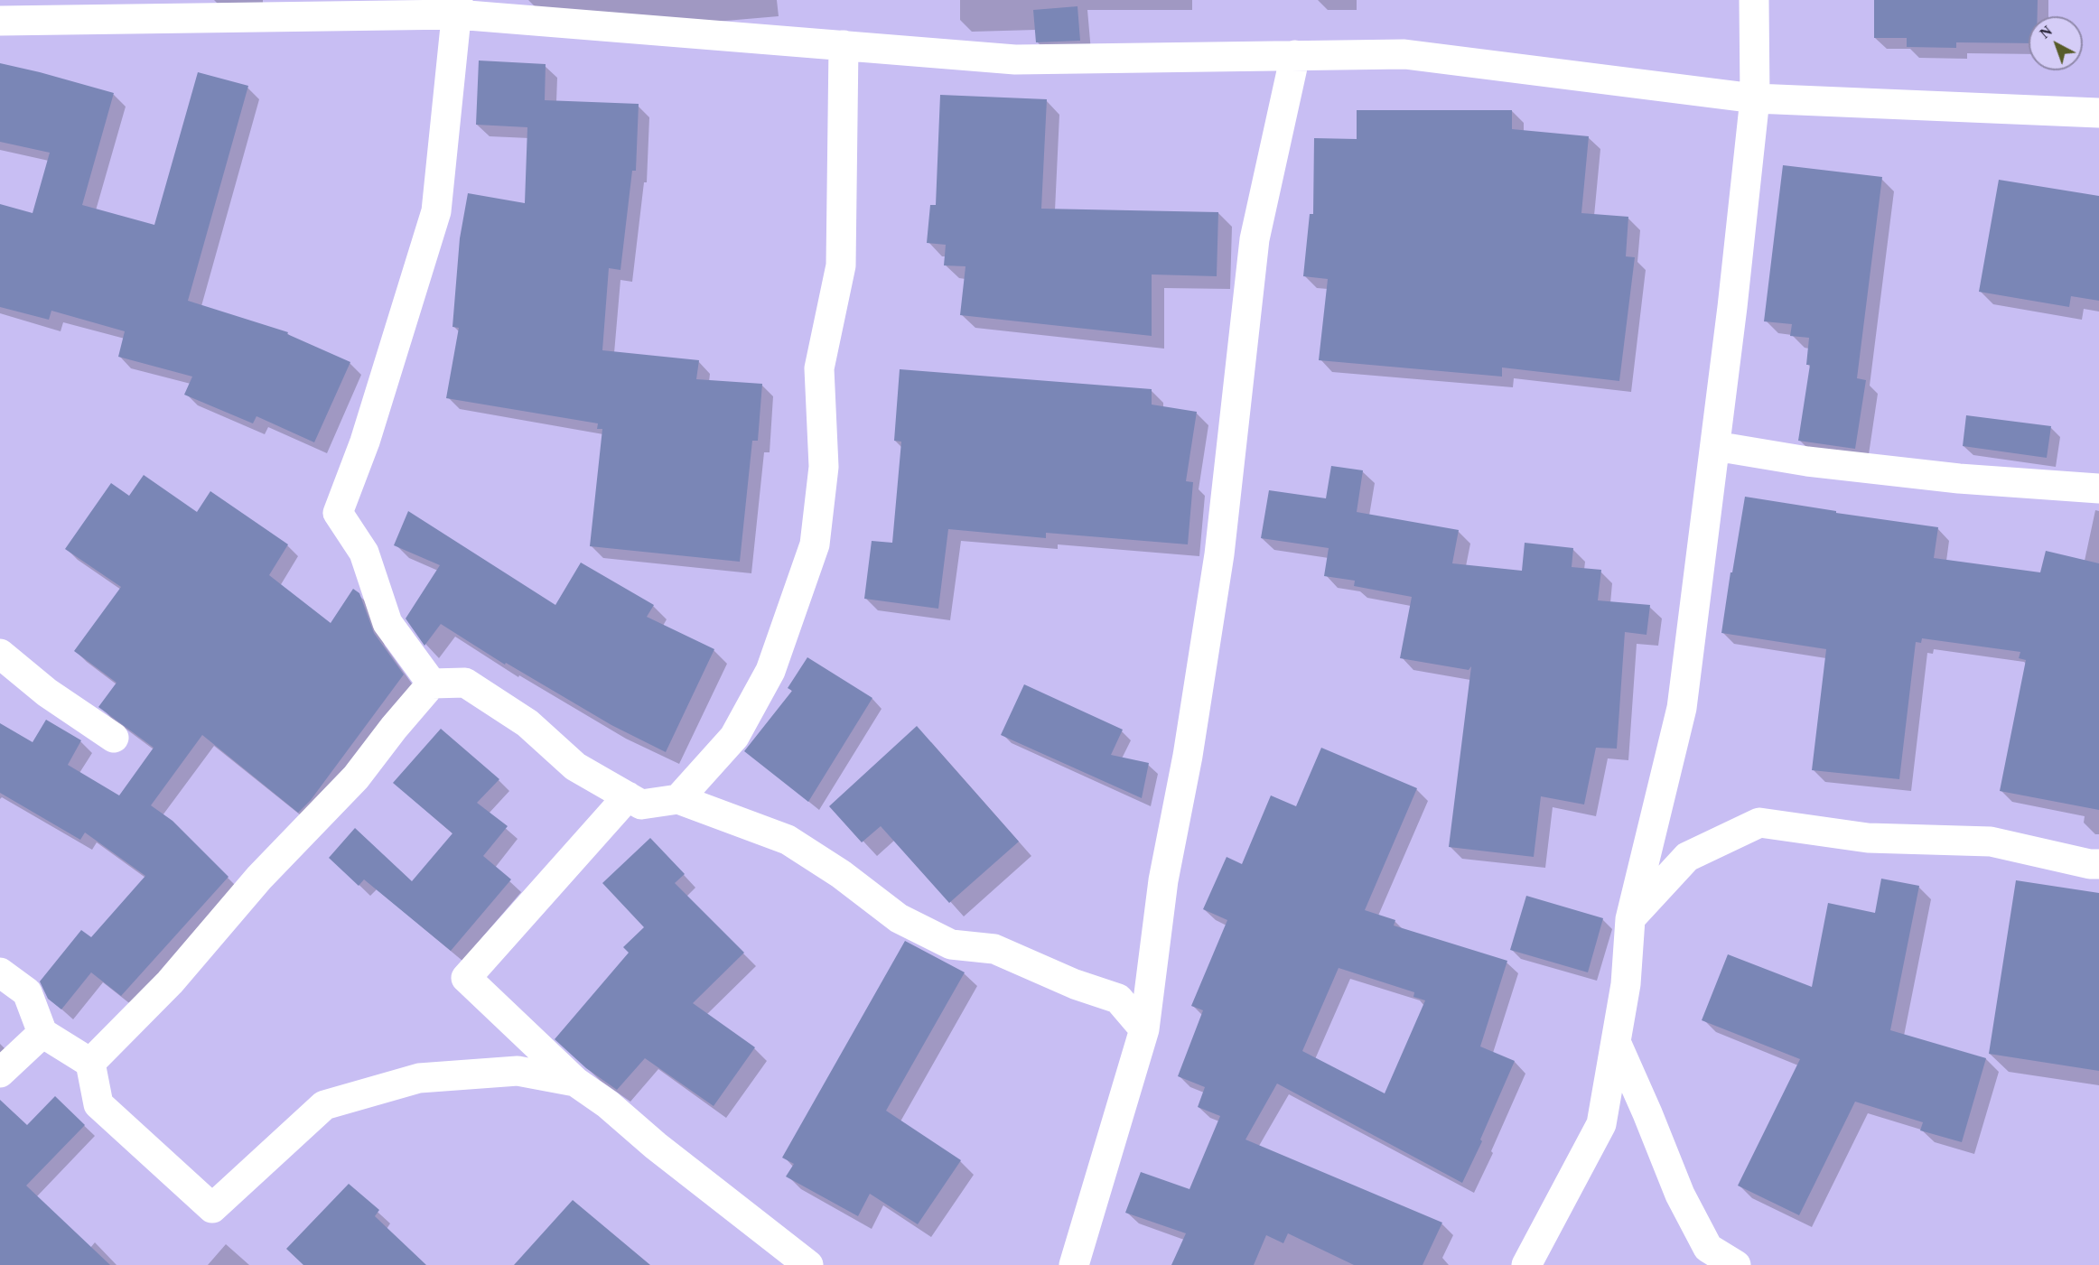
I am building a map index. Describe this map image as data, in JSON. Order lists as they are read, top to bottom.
{
  "north": "top left"
}
